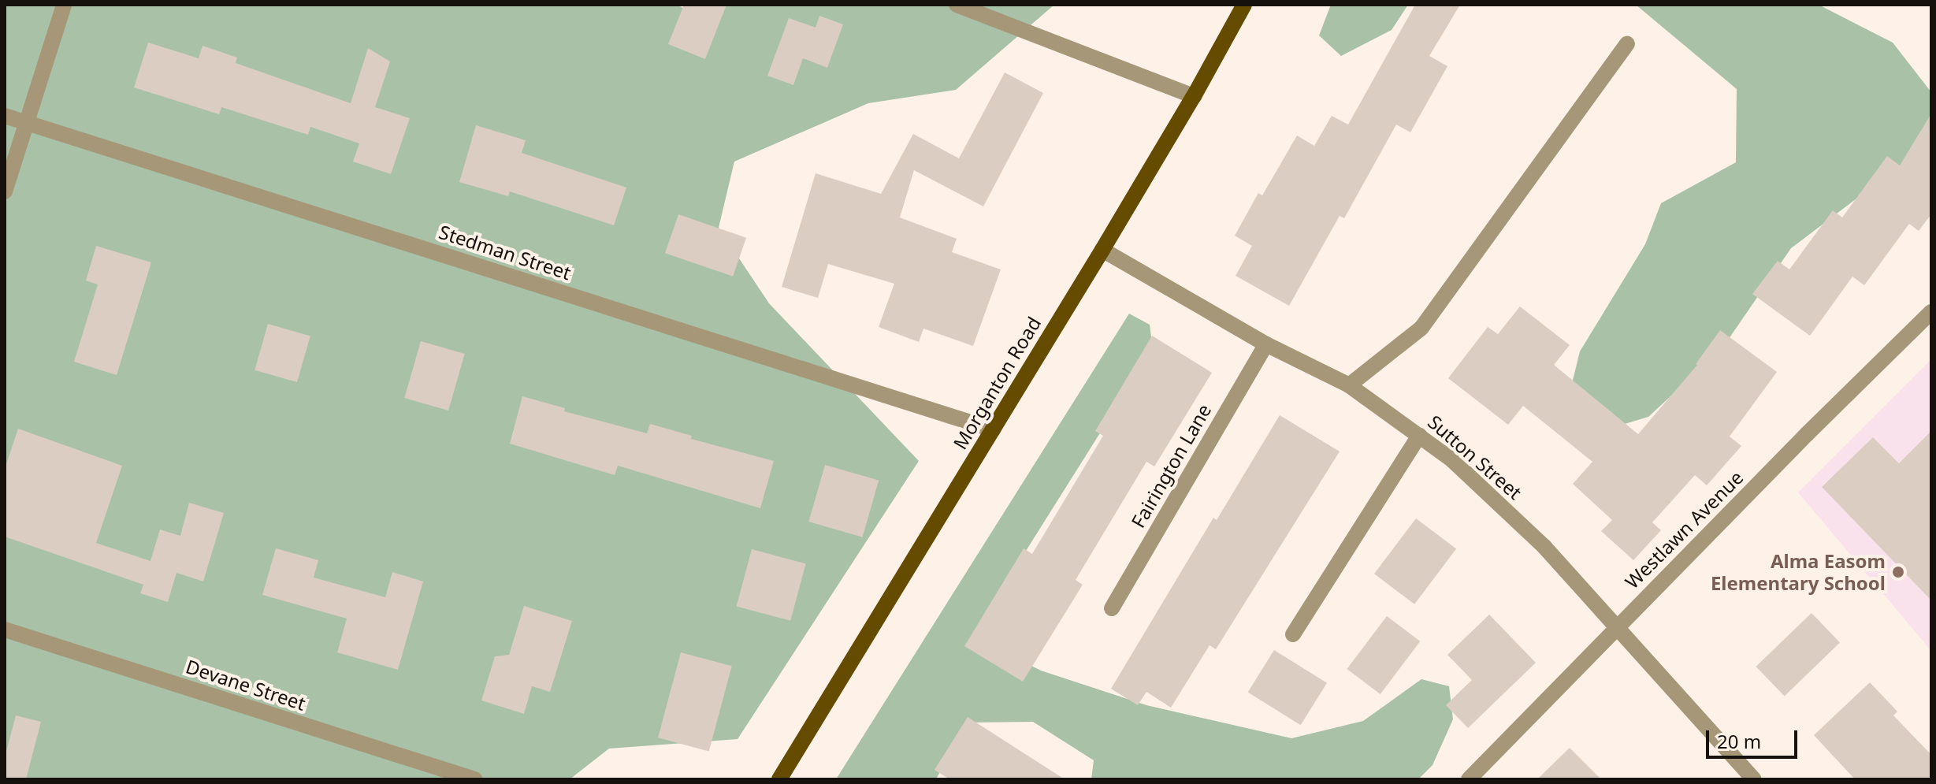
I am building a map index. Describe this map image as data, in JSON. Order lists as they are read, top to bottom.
{
  "streets": {
    "main road": ["Morganton Road"],
    "street": [
      "Stedman Street",
      "Sutton Street",
      "Fairington Lane",
      "Westlawn Avenue",
      "Devane Street"
    ]
  },
  "crossings": [
    ["Stedman Street", "Morganton Road"],
    ["Morganton Road", "Sutton Street"],
    ["Sutton Street", "Fairington Lane"],
    ["Sutton Street", "Westlawn Avenue"]
  ],
  "places": ["Alma Easom Elementary School"],
  "scale_bar": "20 m"
}
